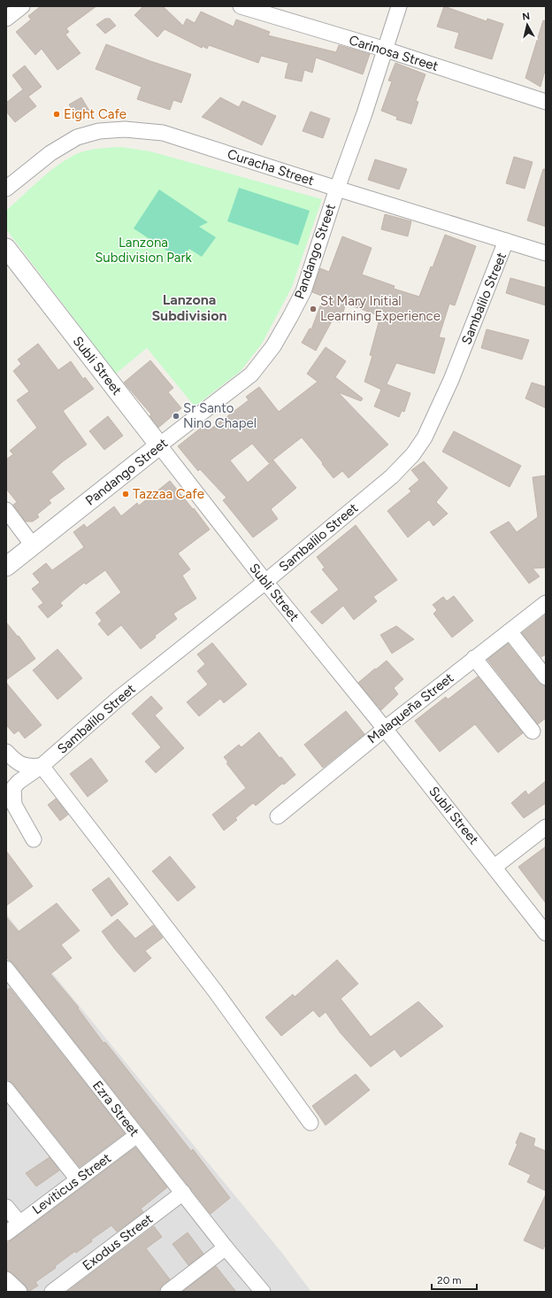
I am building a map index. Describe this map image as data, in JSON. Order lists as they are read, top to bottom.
{
  "streets": {
    "street": [
      "Carinosa Street",
      "Curacha Street",
      "Pandango Street",
      "Sambalilo Street",
      "Subli Street",
      "Malaqueña Street",
      "Ezra Street",
      "Leviticus Street",
      "Exodus Street"
    ]
  },
  "crossings": [
    ["Carinosa Street", "Pandango Street"],
    ["Curacha Street", "Pandango Street"],
    ["Curacha Street", "Sambalilo Street"],
    ["Pandango Street", "Subli Street"],
    ["Sambalilo Street", "Subli Street"],
    ["Subli Street", "Malaqueña Street"],
    ["Ezra Street", "Leviticus Street"],
    ["Ezra Street", "Exodus Street"]
  ],
  "districts": ["Lanzona Subdivision"],
  "parks": ["Lanzona Subdivision Park"],
  "places": [
    "Eight Cafe",
    "St Mary Initial Learning Experience",
    "Sr Santo Nino Chapel",
    "Tazzaa Cafe"
  ],
  "scale_bar": "20 m",
  "north": "top"
}
